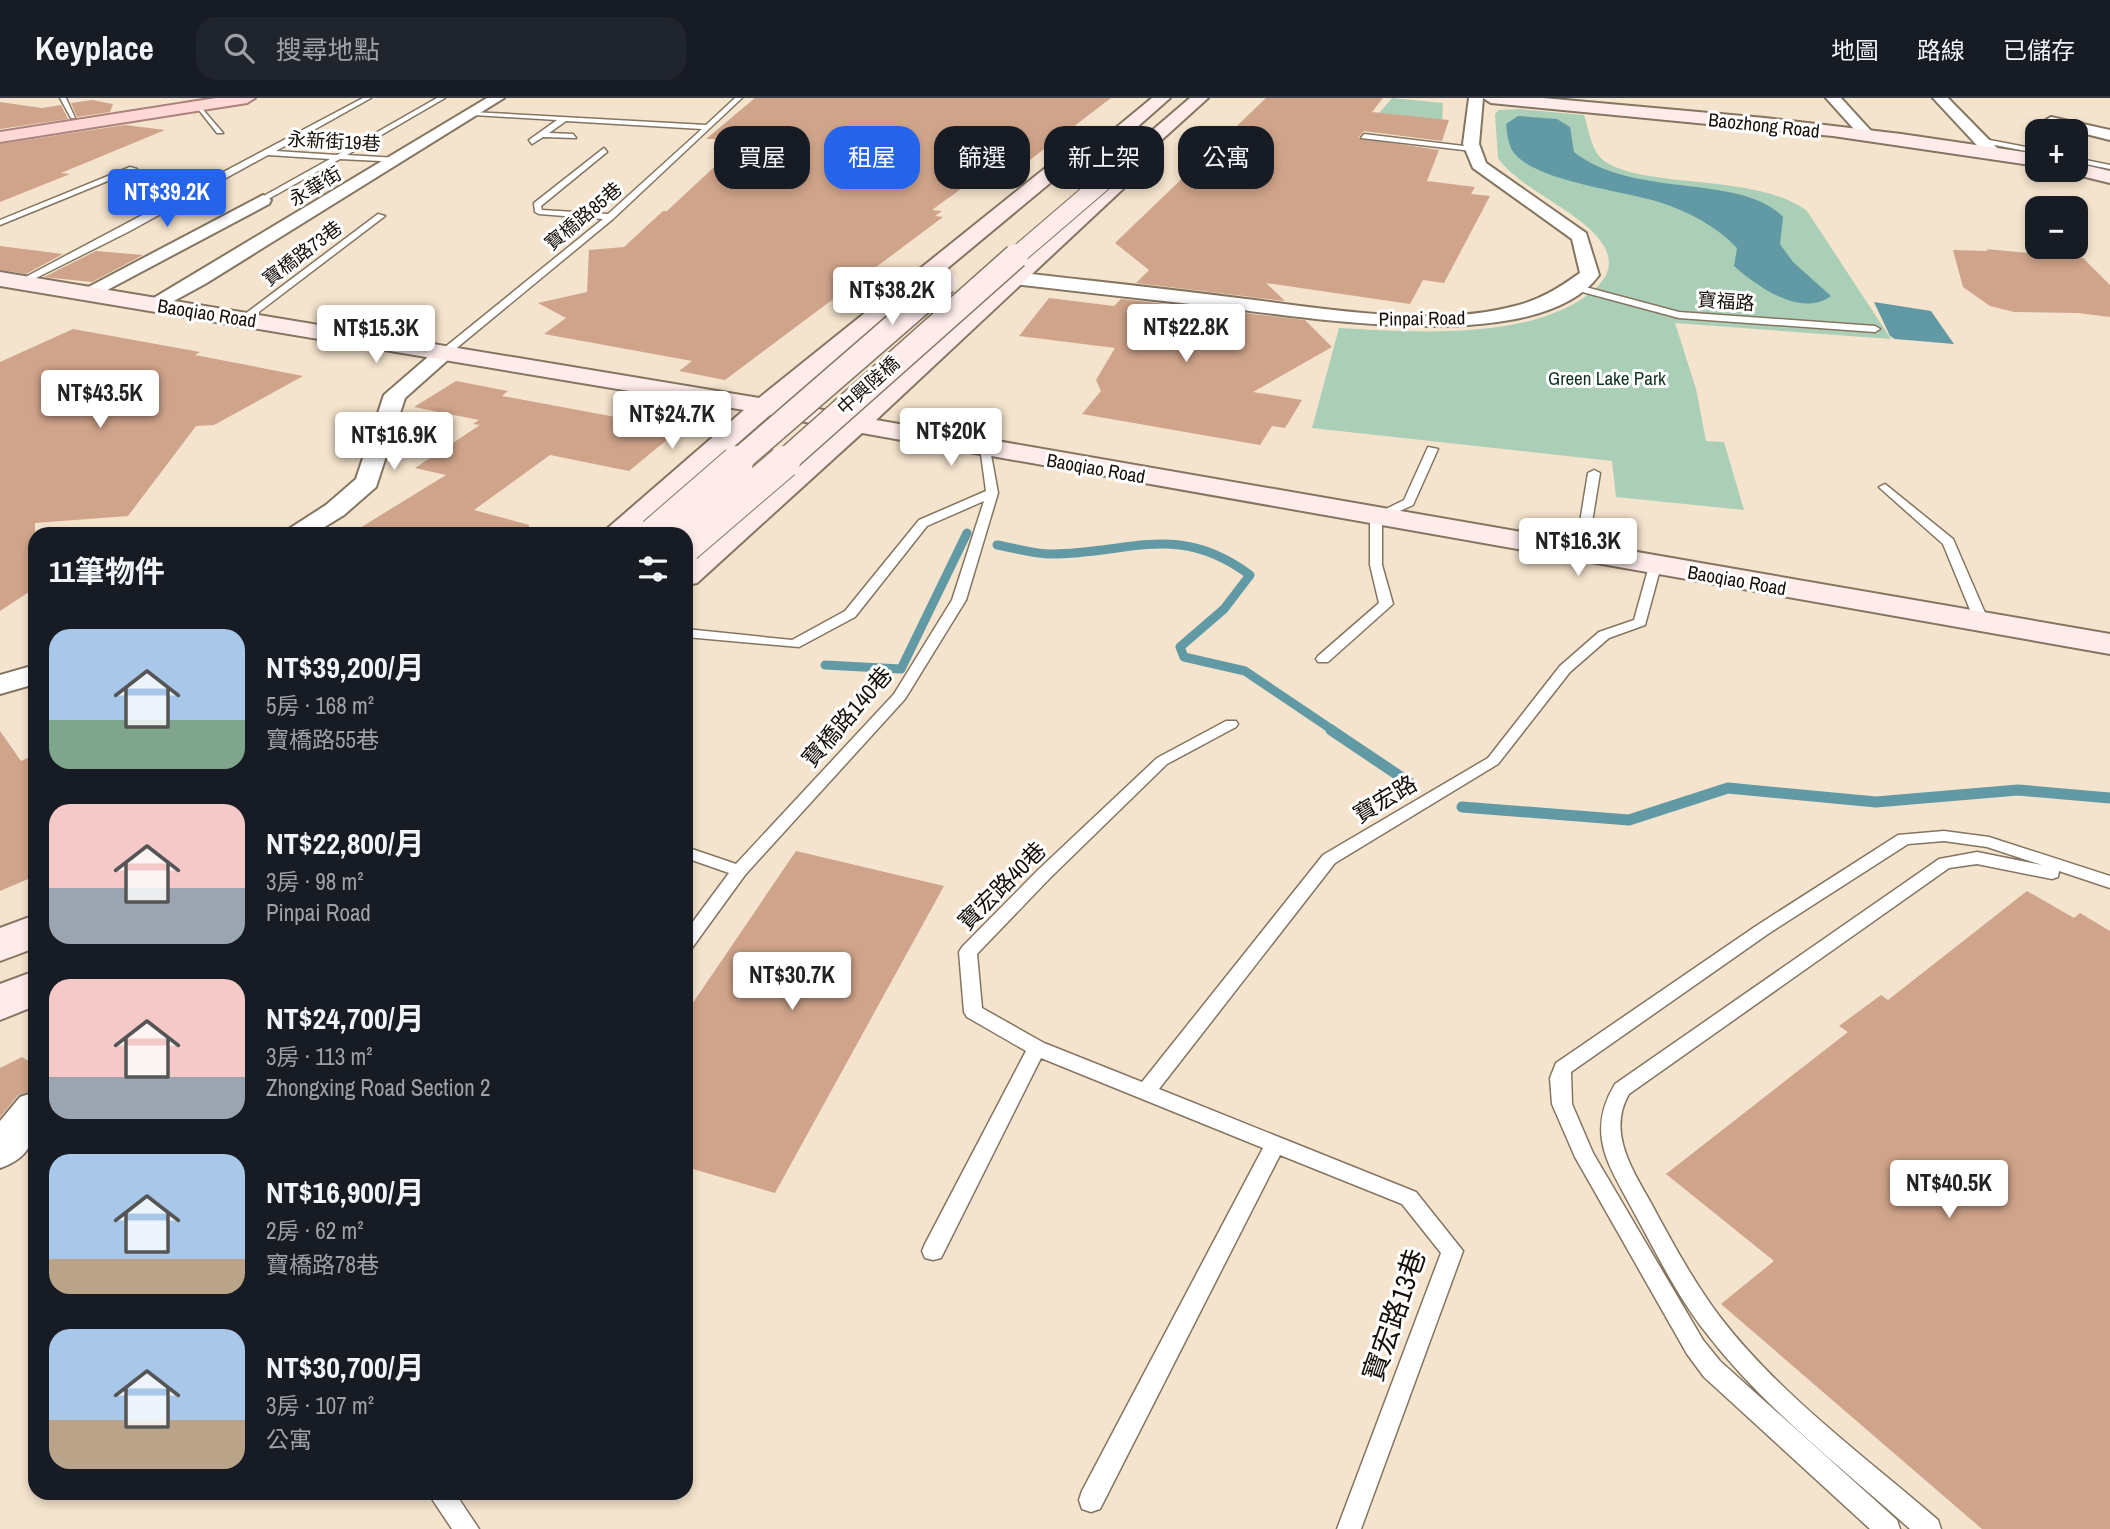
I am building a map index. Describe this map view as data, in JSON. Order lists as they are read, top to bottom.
{
  "streets": {
    "street": [
      "Baozhong Road",
      "永華街",
      "Baoqiao Road",
      "Pinpai Road",
      "中興陸橋"
    ],
    "lane": [
      "永新街19巷",
      "寶橋路85巷",
      "寶橋路73巷",
      "寶福路",
      "寶橋路140巷",
      "寶宏路",
      "寶宏路40巷",
      "寶宏路13巷"
    ]
  },
  "crossings": [
    ["永新街19巷", "永華街"],
    ["永華街", "Baoqiao Road"],
    ["寶橋路85巷", "Baoqiao Road"],
    ["寶橋路73巷", "Baoqiao Road"],
    ["寶福路", "Pinpai Road"],
    ["Baoqiao Road", "寶橋路140巷"],
    ["Baoqiao Road", "寶宏路"],
    ["寶宏路", "寶宏路40巷"],
    ["寶宏路", "寶宏路13巷"],
    ["寶宏路40巷", "寶宏路13巷"]
  ],
  "parks": ["Green Lake Park"],
  "page": {
    "header": "Keyplace",
    "search": "搜尋地點",
    "nav": ["地圖", "路線", "已儲存"],
    "map_buttons": ["+", "−"],
    "chip": [
      "買屋",
      "租屋",
      "篩選",
      "新上架",
      "公寓"
    ],
    "price": [
      "NT$39.2K",
      "NT$38.2K",
      "NT$22.8K",
      "NT$15.3K",
      "NT$43.5K",
      "NT$24.7K",
      "NT$20K",
      "NT$16.9K",
      "NT$16.3K",
      "NT$30.7K",
      "NT$40.5K"
    ],
    "heading": "11筆物件",
    "list": [
      {
        "name": "NT$39,200/月",
        "note": "5房 · 168 m² · 寶橋路55巷"
      },
      {
        "name": "NT$22,800/月",
        "note": "3房 · 98 m² · Pinpai Road"
      },
      {
        "name": "NT$24,700/月",
        "note": "3房 · 113 m² · Zhongxing Road Section 2"
      },
      {
        "name": "NT$16,900/月",
        "note": "2房 · 62 m² · 寶橋路78巷"
      },
      {
        "name": "NT$30,700/月",
        "note": "3房 · 107 m² · 公寓"
      }
    ]
  }
}
